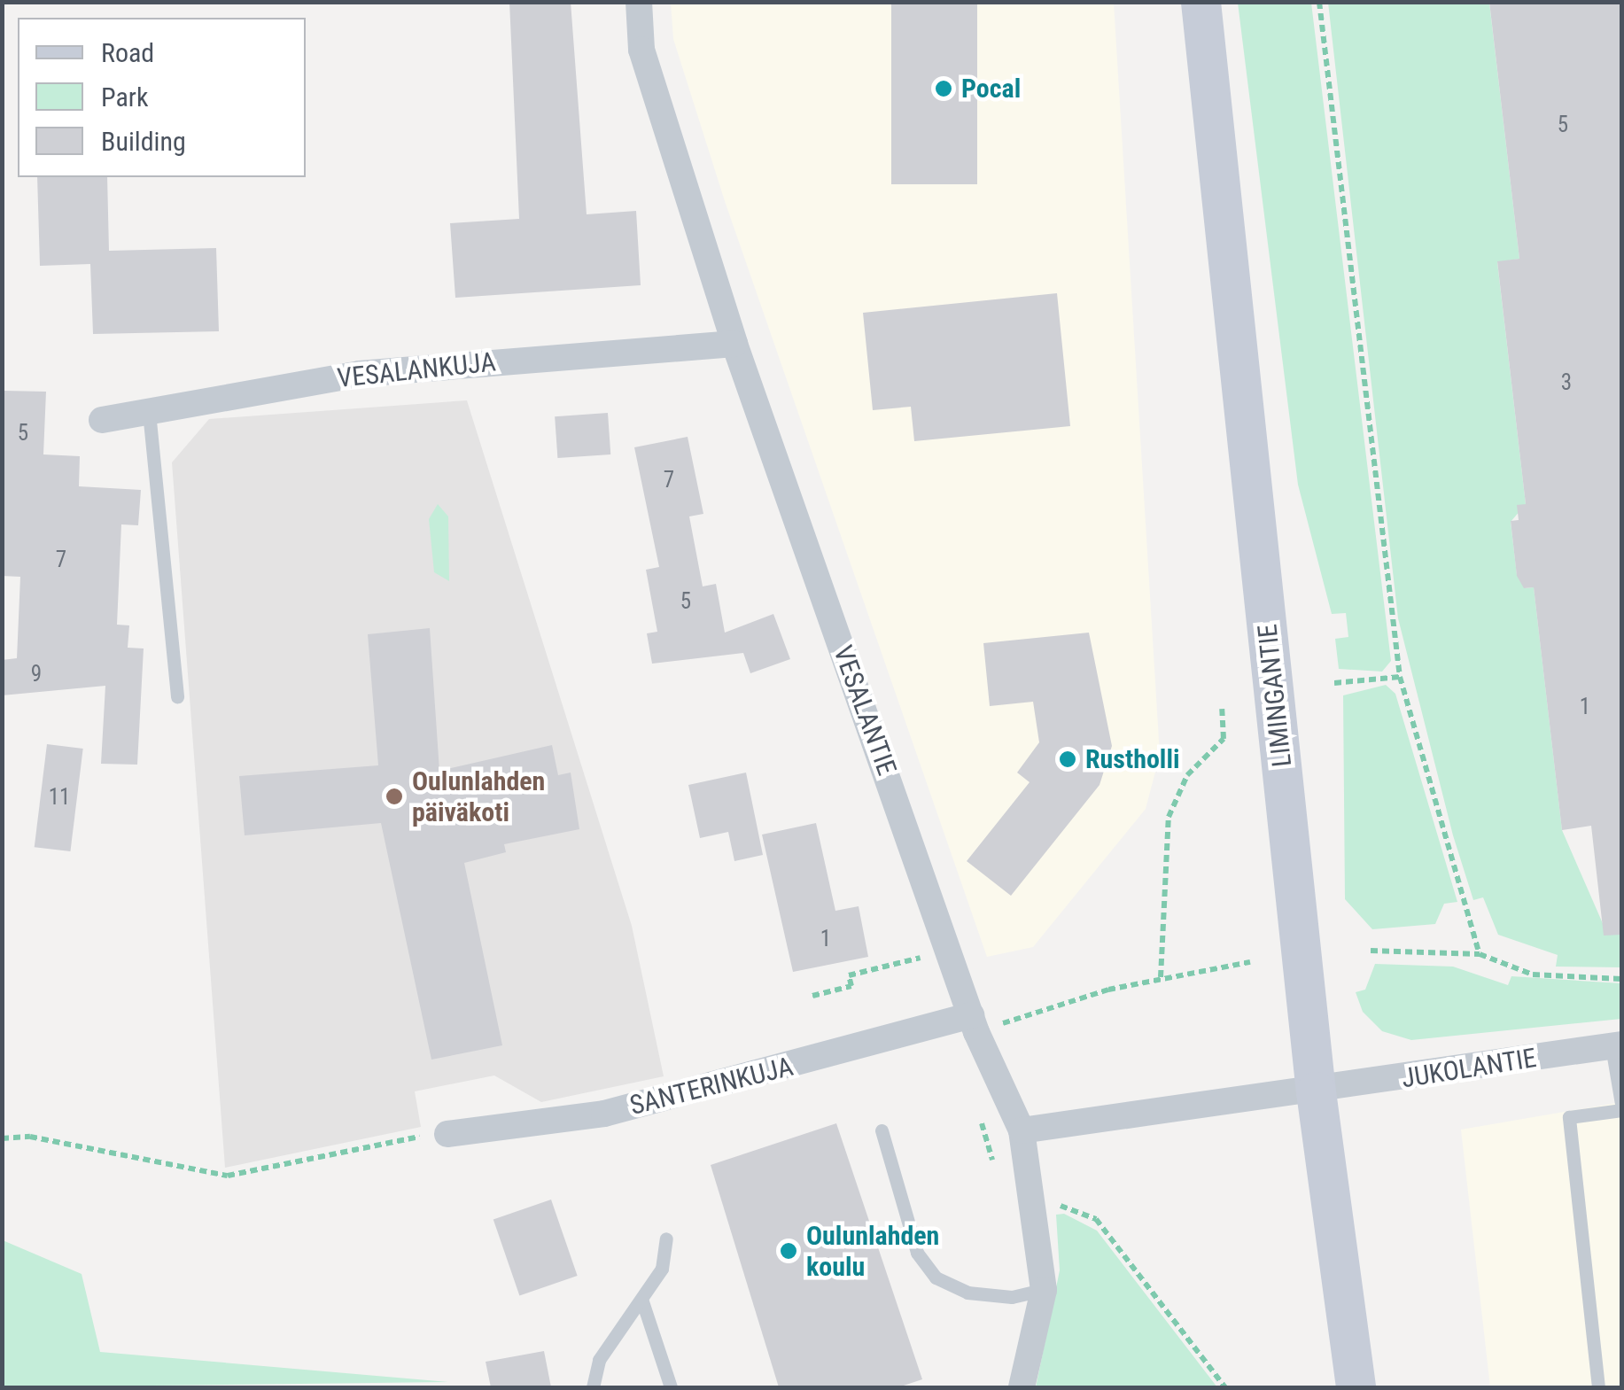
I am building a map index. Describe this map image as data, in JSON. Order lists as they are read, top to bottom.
{
  "streets": {
    "main road": ["LIMINGANTIE"],
    "street": [
      "VESALANKUJA",
      "VESALANTIE",
      "JUKOLANTIE",
      "SANTERINKUJA"
    ]
  },
  "crossings": [
    ["VESALANKUJA", "VESALANTIE"],
    ["LIMINGANTIE", "JUKOLANTIE"],
    ["VESALANTIE", "SANTERINKUJA"]
  ],
  "places": [
    "Pocal",
    "Rustholli",
    "Oulunlahden päiväkoti",
    "Oulunlahden koulu"
  ],
  "house_numbers": [
    "5",
    "3",
    "5",
    "7",
    "7",
    "5",
    "9",
    "1",
    "11",
    "1"
  ],
  "legend": ["Road", "Park", "Building"]
}
